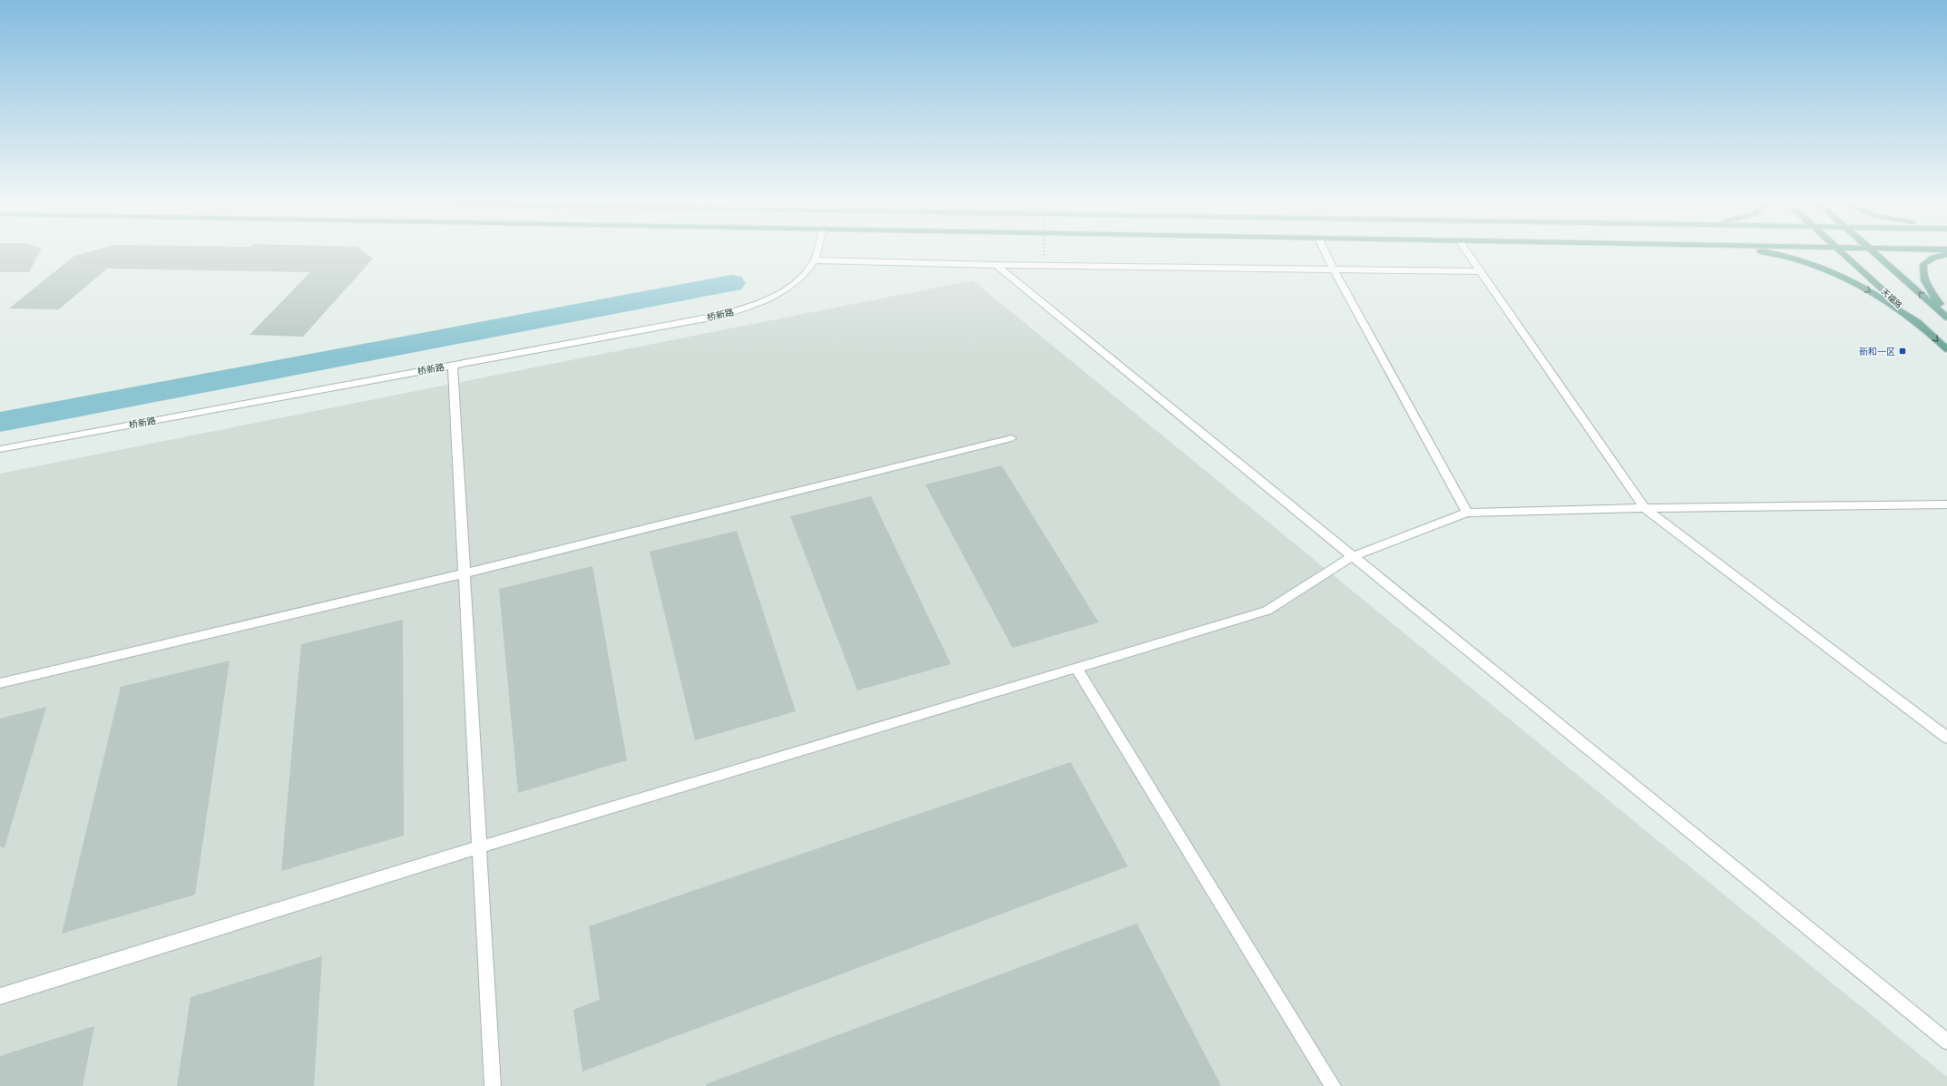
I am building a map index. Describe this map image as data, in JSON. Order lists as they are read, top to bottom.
{
  "streets": {
    "main road": ["天福路"],
    "street": ["桥新路"]
  },
  "places": {
    "transit": ["新和一区"]
  }
}
